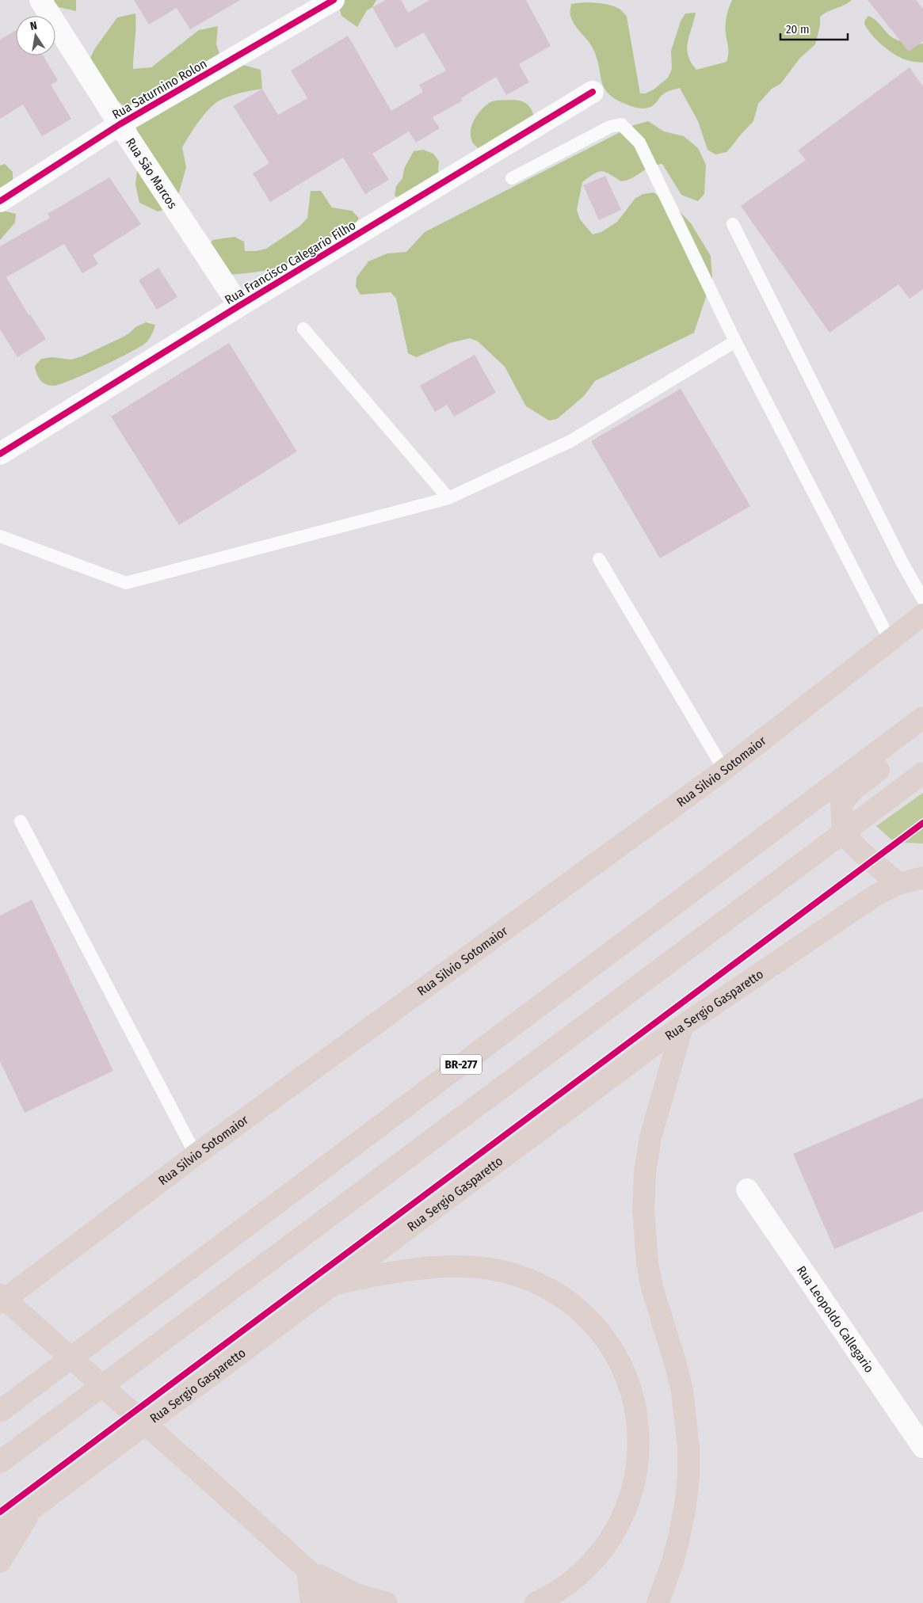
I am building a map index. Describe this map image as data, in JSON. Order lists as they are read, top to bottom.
{
  "streets": {
    "highway": ["Rua Silvio Sotomaior", "Rua Sergio Gasparetto", "BR-277"],
    "street": [
      "Rua Saturnino Rolon",
      "Rua São Marcos",
      "Rua Francisco Calegario Filho",
      "Rua Leopoldo Callegario"
    ]
  },
  "crossings": [
    ["Rua Saturnino Rolon", "Rua São Marcos"],
    ["Rua São Marcos", "Rua Francisco Calegario Filho"]
  ],
  "scale_bar": "20 m",
  "north": "top"
}
